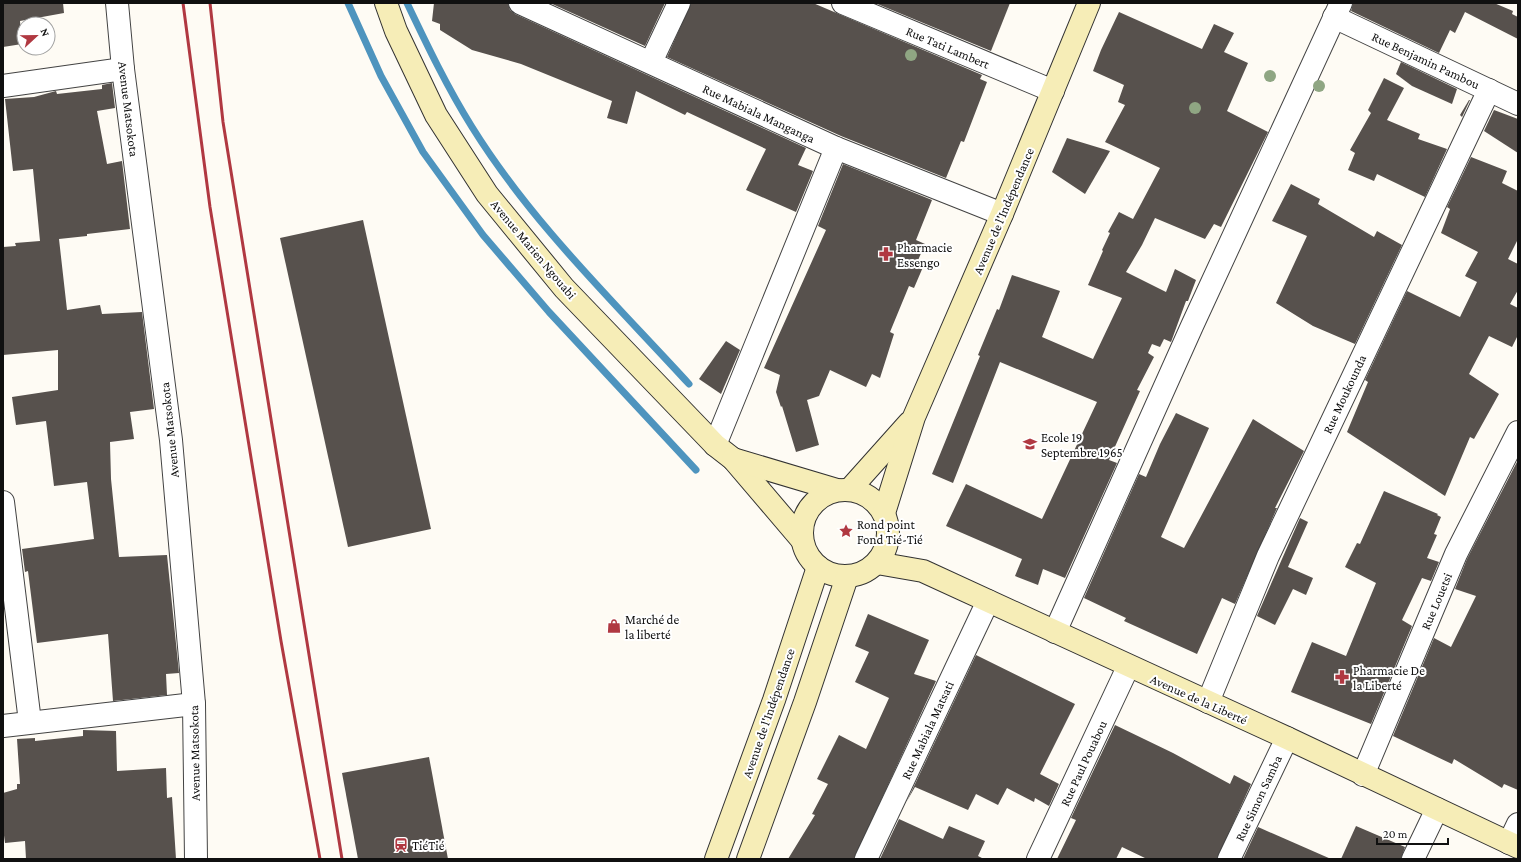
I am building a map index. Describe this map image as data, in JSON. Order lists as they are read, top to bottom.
{
  "streets": {
    "street": [
      "Rue Tati Lambert",
      "Rue Benjamin Pambou",
      "Avenue Matsokota",
      "Rue Mabiala Manganga",
      "Avenue de l'Indépendance",
      "Avenue Marien Ngouabi",
      "Rue Moukounda",
      "Rue Louetsi",
      "Avenue de la Liberté",
      "Rue Mabiala Matsati",
      "Rue Paul Pouabou",
      "Rue Simon Samba"
    ]
  },
  "crossings": [
    ["Rue Tati Lambert", "Avenue de l'Indépendance"],
    ["Rue Benjamin Pambou", "Rue Moukounda"],
    ["Rue Mabiala Manganga", "Avenue de l'Indépendance"],
    ["Avenue de l'Indépendance", "Avenue Marien Ngouabi"],
    ["Avenue de l'Indépendance", "Avenue de la Liberté"],
    ["Avenue Marien Ngouabi", "Avenue de la Liberté"],
    ["Rue Moukounda", "Avenue de la Liberté"],
    ["Rue Louetsi", "Avenue de la Liberté"],
    ["Avenue de la Liberté", "Rue Mabiala Matsati"],
    ["Avenue de la Liberté", "Rue Paul Pouabou"],
    ["Avenue de la Liberté", "Rue Simon Samba"]
  ],
  "places": {
    "pharmacy": ["Pharmacie Essengo", "Pharmacie De la Liberté"],
    "school or university": ["Ecole 19 Septembre 1965"],
    "place": ["Rond point Fond Tié-Tié"],
    "shop": ["Marché de la liberté"],
    "station": ["TiéTié"]
  },
  "scale_bar": "20 m",
  "north": "right"
}
